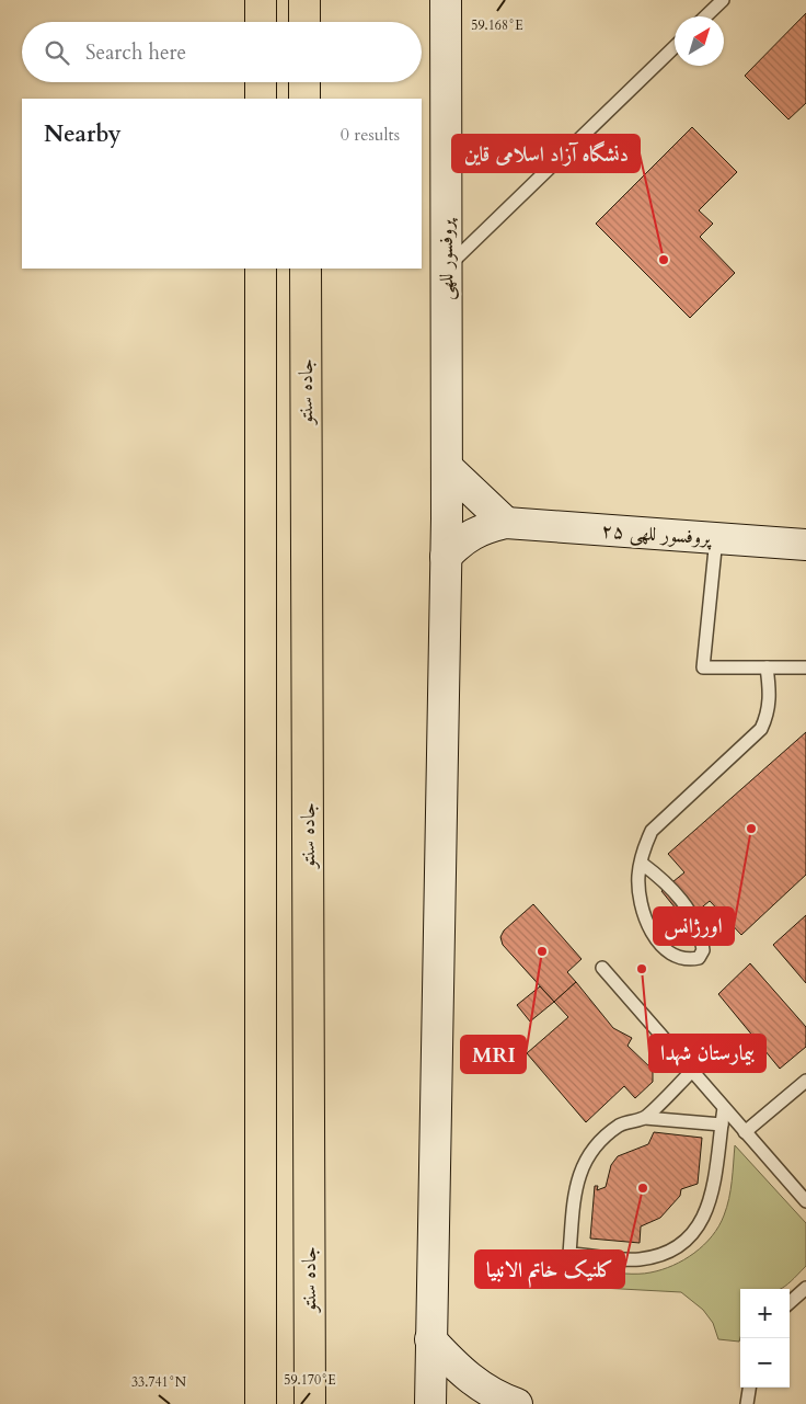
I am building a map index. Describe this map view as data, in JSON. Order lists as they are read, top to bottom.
{
  "streets": {
    "main road": ["جاده سنتو"],
    "street": ["پروفسور للهی", "پروفسور للهی ۲۵"]
  },
  "crossings": [
    ["پروفسور للهی", "پروفسور للهی ۲۵"]
  ],
  "places": [
    "دنشگاه آزاد اسلامی قاین",
    "اورژانس",
    "MRI",
    "بیمارستان شهدا",
    "کلنیک خاتم الانبیا"
  ],
  "north": "top right",
  "page": {
    "search": "Search here",
    "heading": ["Nearby", "0 results"],
    "map_buttons": ["+", "−"]
  },
  "coordinates": ["59.168°E", "59.170°E", "33.741°N"]
}
